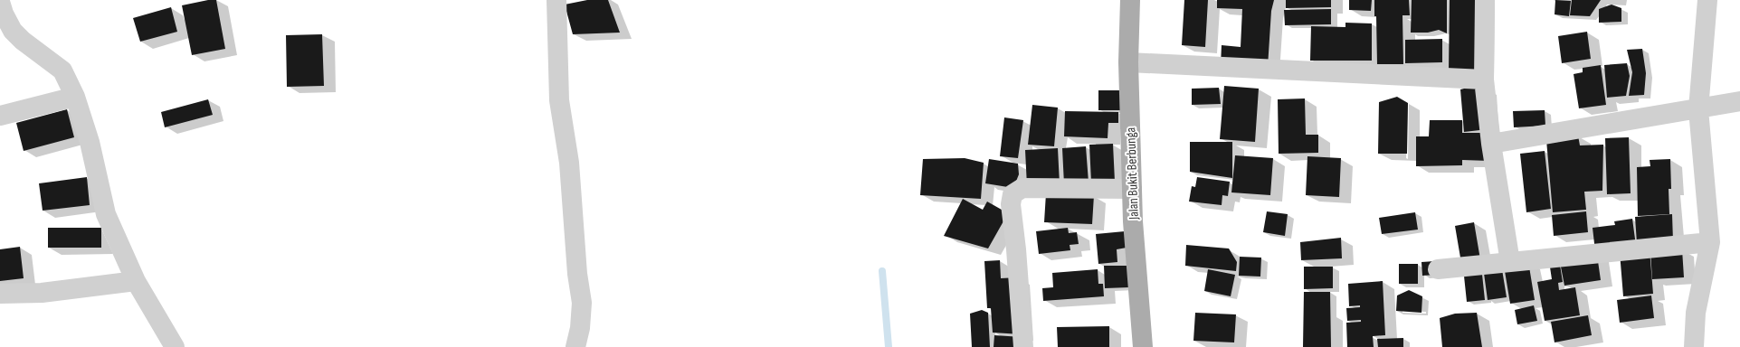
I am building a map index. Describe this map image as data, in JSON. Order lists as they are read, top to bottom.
{
  "streets": {
    "main road": ["Jalan Bukit Berbunga"]
  }
}
